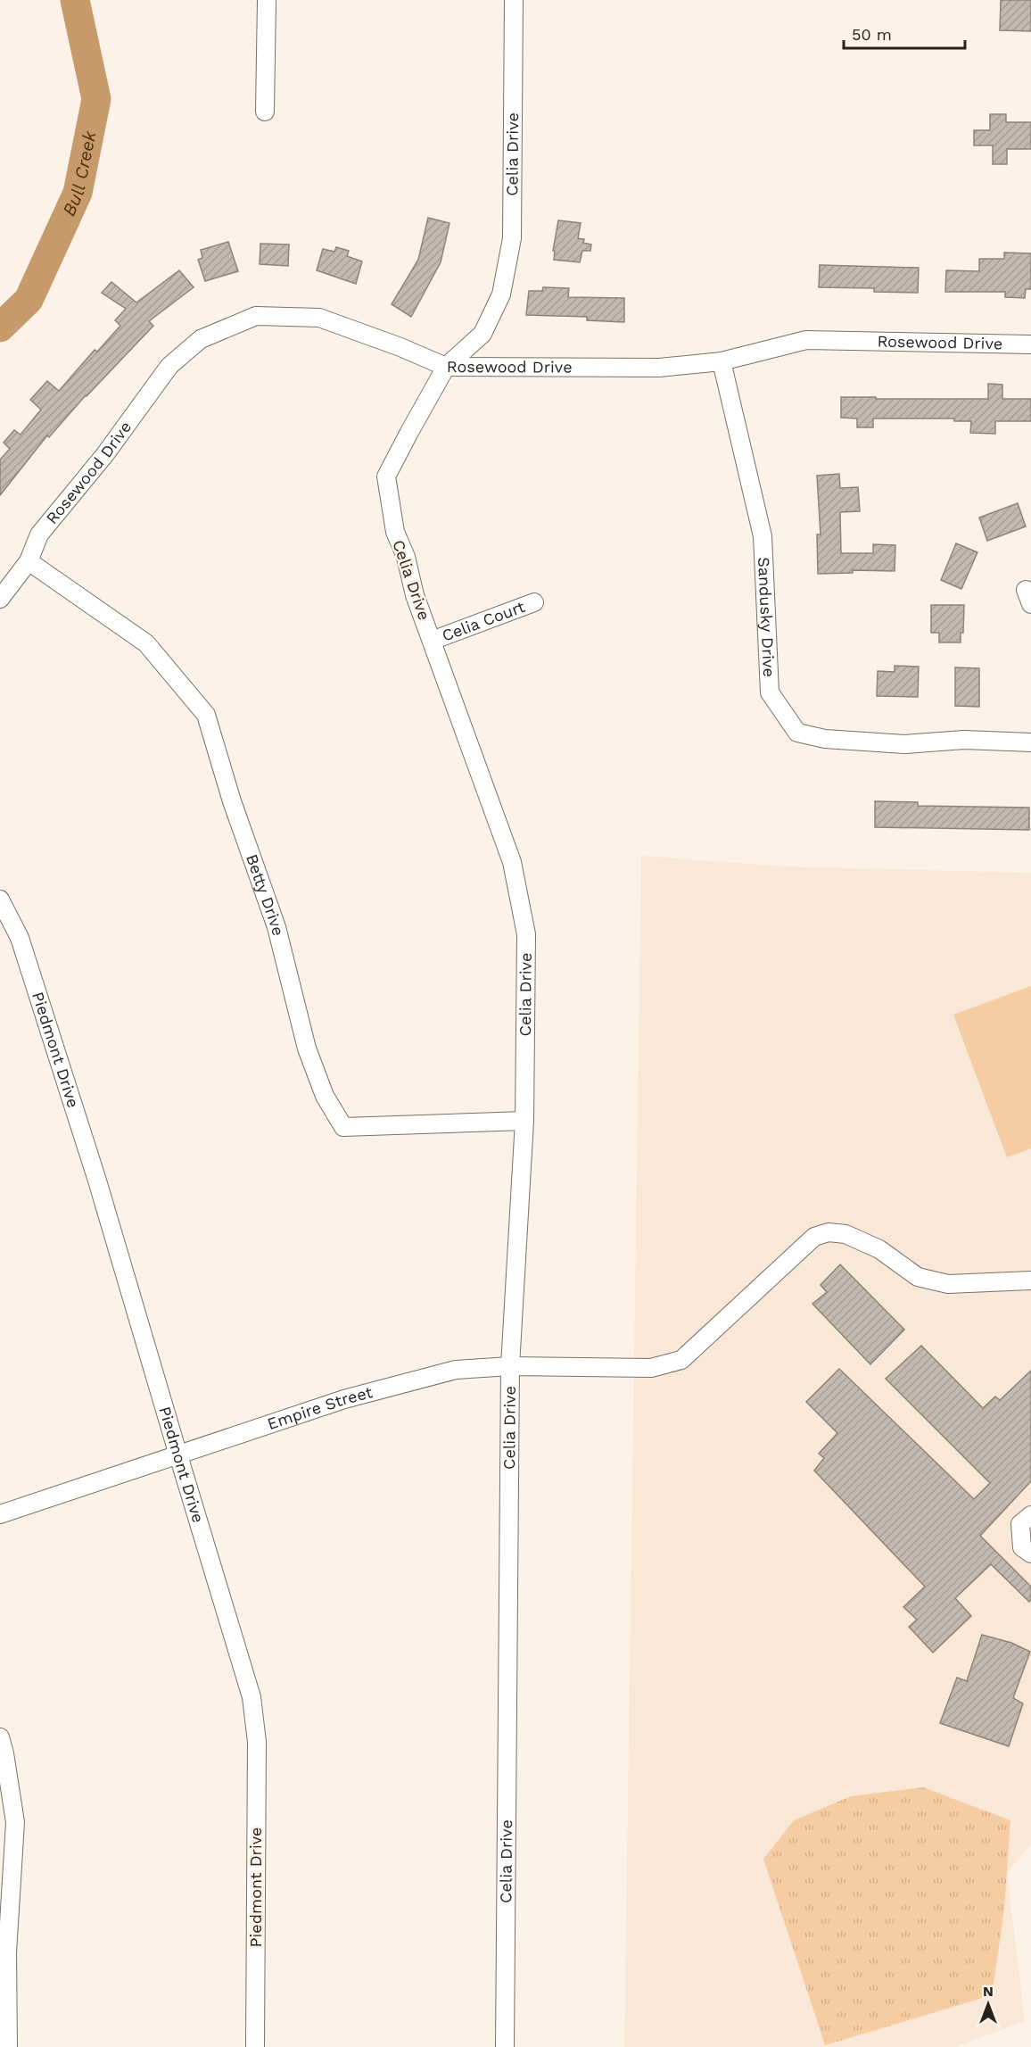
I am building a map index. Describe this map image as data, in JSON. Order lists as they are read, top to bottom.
{
  "streets": {
    "street": [
      "Celia Drive",
      "Rosewood Drive",
      "Sandusky Drive",
      "Celia Court",
      "Betty Drive",
      "Piedmont Drive",
      "Empire Street"
    ]
  },
  "crossings": [
    ["Celia Drive", "Rosewood Drive"],
    ["Celia Drive", "Celia Court"],
    ["Celia Drive", "Betty Drive"],
    ["Celia Drive", "Empire Street"],
    ["Rosewood Drive", "Sandusky Drive"],
    ["Rosewood Drive", "Betty Drive"],
    ["Piedmont Drive", "Empire Street"]
  ],
  "water": ["Bull Creek"],
  "scale_bar": "50 m",
  "north": "top"
}
